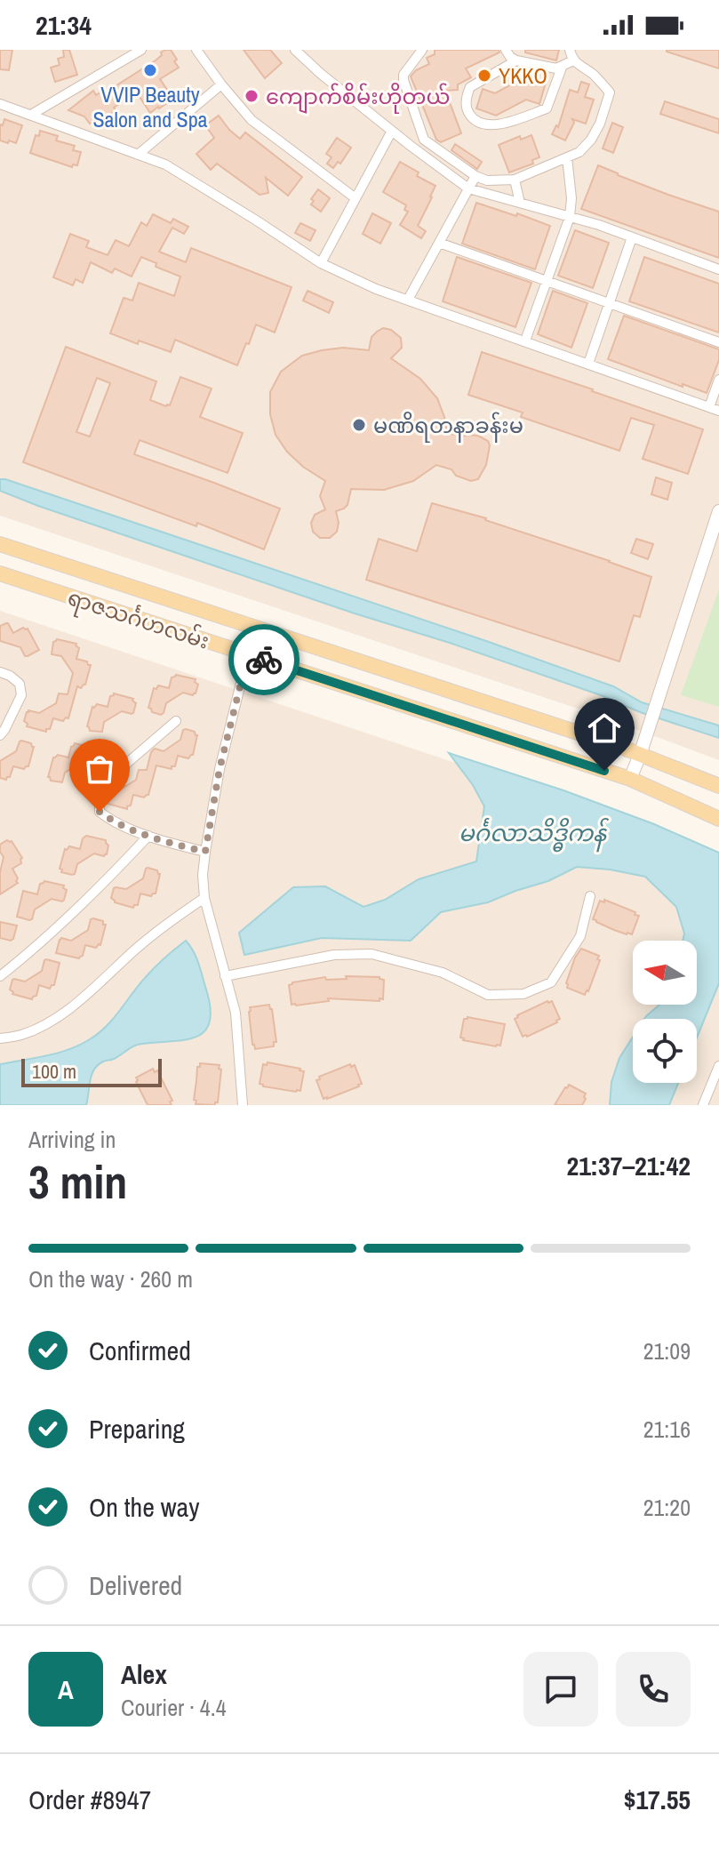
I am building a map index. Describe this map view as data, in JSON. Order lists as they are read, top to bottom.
{
  "streets": {
    "main road": ["ရာဇသင်္ဂဟလမ်း"]
  },
  "water": ["မင်္ဂလာသိဒ္ဓိကန်"],
  "places": [
    "VVIP Beauty Salon and Spa",
    "YKKO",
    "ကျောက်စိမ်းဟိုတယ်",
    "မဏိရတနာခန်းမ"
  ],
  "scale_bar": "100 m",
  "north": "left",
  "page": {
    "status": "21:34",
    "scale": "100 m",
    "heading": ["3 min", "Arriving in", "21:37–21:42"],
    "panel": [
      "Alex",
      "Courier · 4.4",
      "Order #8947",
      "$17.55"
    ],
    "bar": "On the way · 260 m",
    "list": [
      ["Confirmed", "21:09"],
      ["Preparing", "21:16"],
      ["On the way", "21:20"],
      "Delivered"
    ],
    "round": "A"
  }
}
